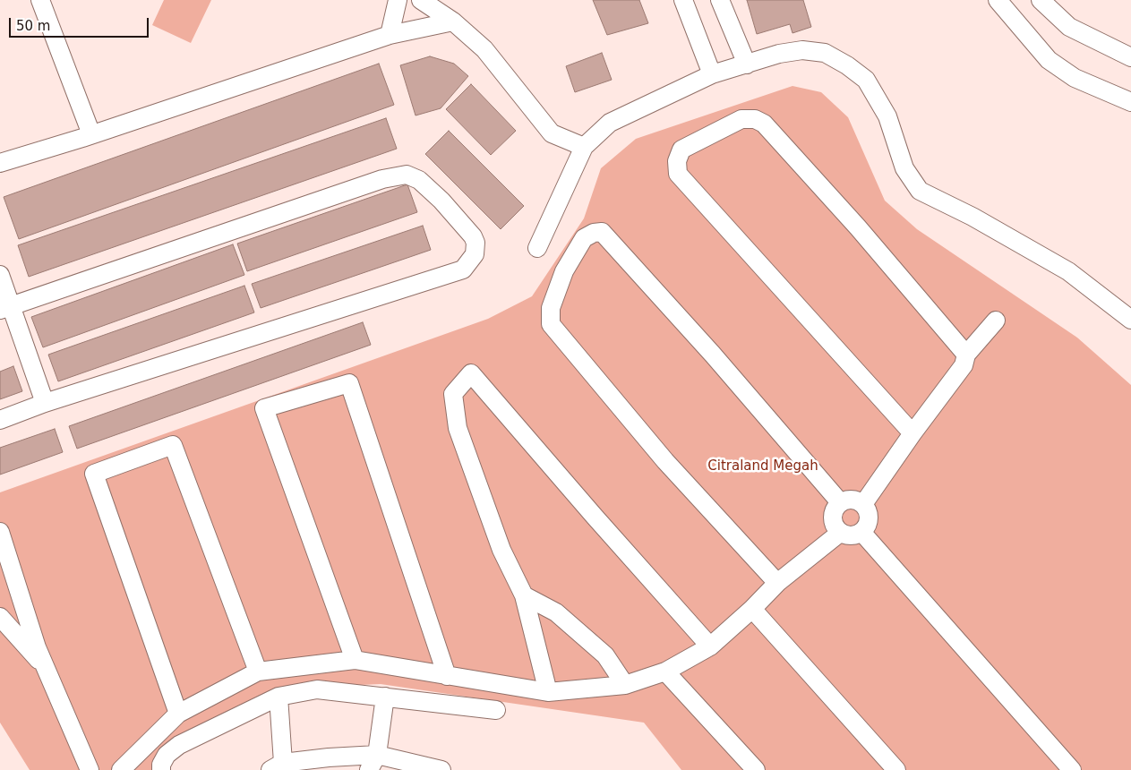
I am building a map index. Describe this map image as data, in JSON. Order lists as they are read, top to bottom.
{
  "parks": ["Citraland Megah"],
  "scale_bar": "50 m"
}
